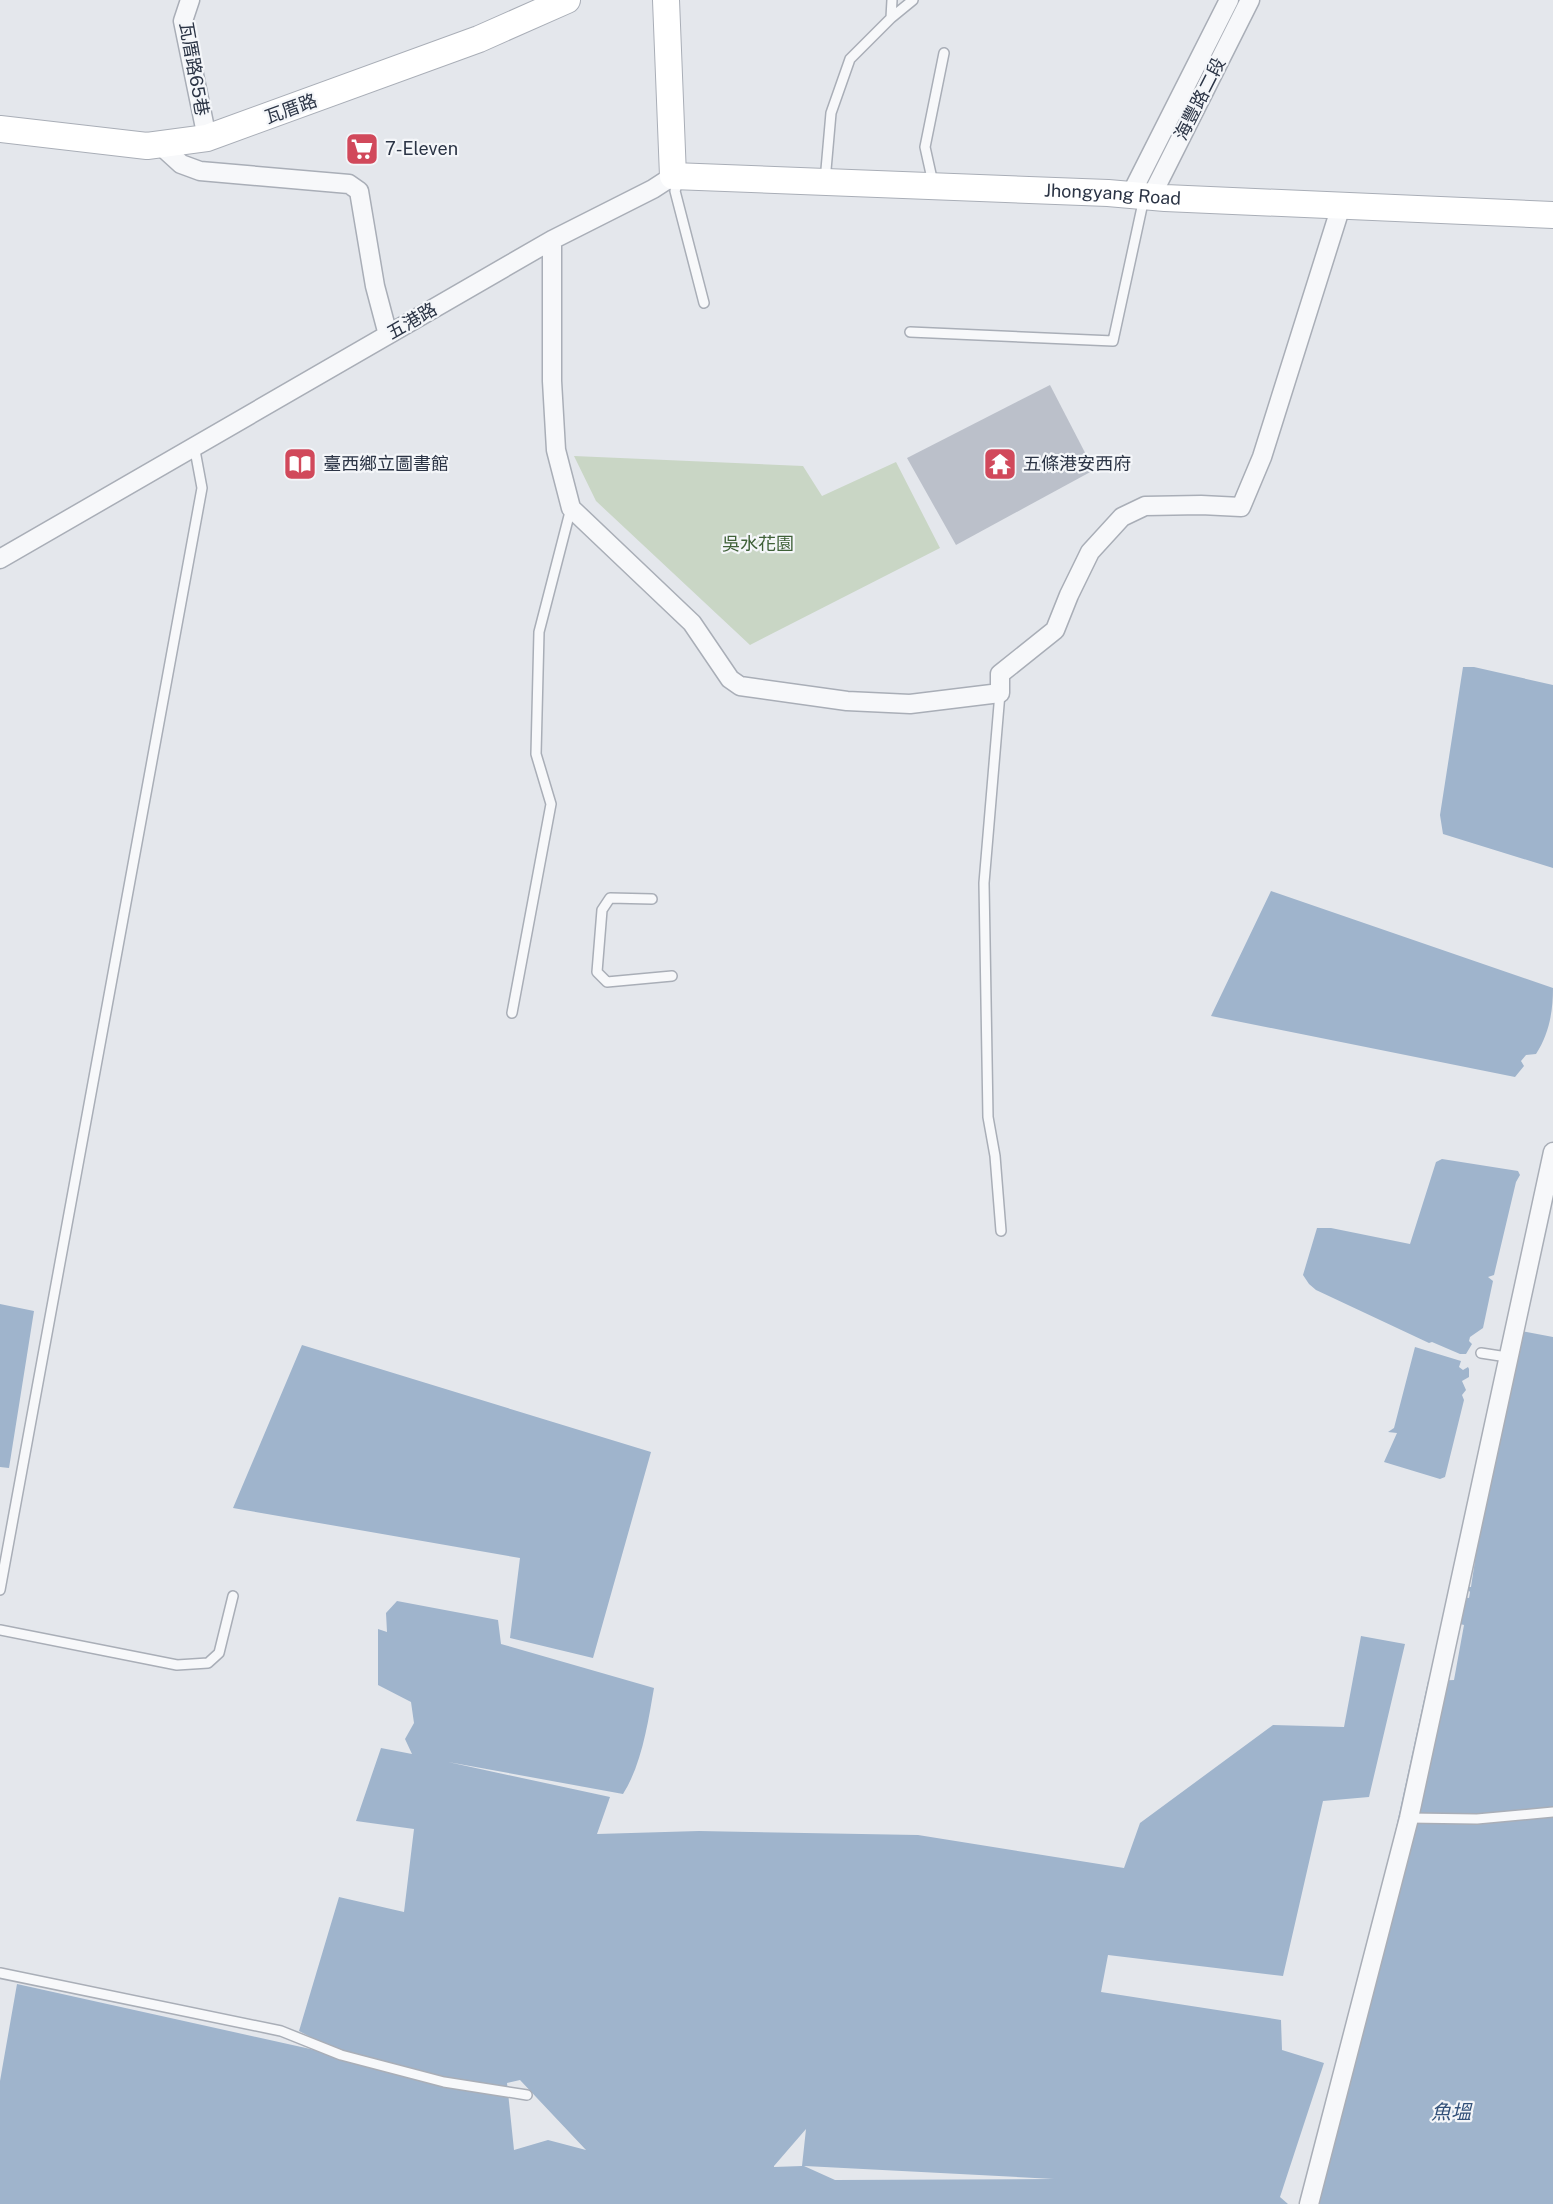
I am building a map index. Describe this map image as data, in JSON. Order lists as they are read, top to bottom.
{
  "streets": {
    "street": [
      "瓦厝路65巷",
      "海豐路二段",
      "瓦厝路",
      "Jhongyang Road",
      "五港路"
    ]
  },
  "crossings": [
    ["瓦厝路65巷", "瓦厝路"],
    ["海豐路二段", "Jhongyang Road"],
    ["Jhongyang Road", "五港路"]
  ],
  "water": ["魚塭"],
  "parks": ["吳水花園"],
  "places": {
    "supermarket": ["7-Eleven"],
    "library": ["臺西鄉立圖書館"],
    "temple": ["五條港安西府"]
  }
}
